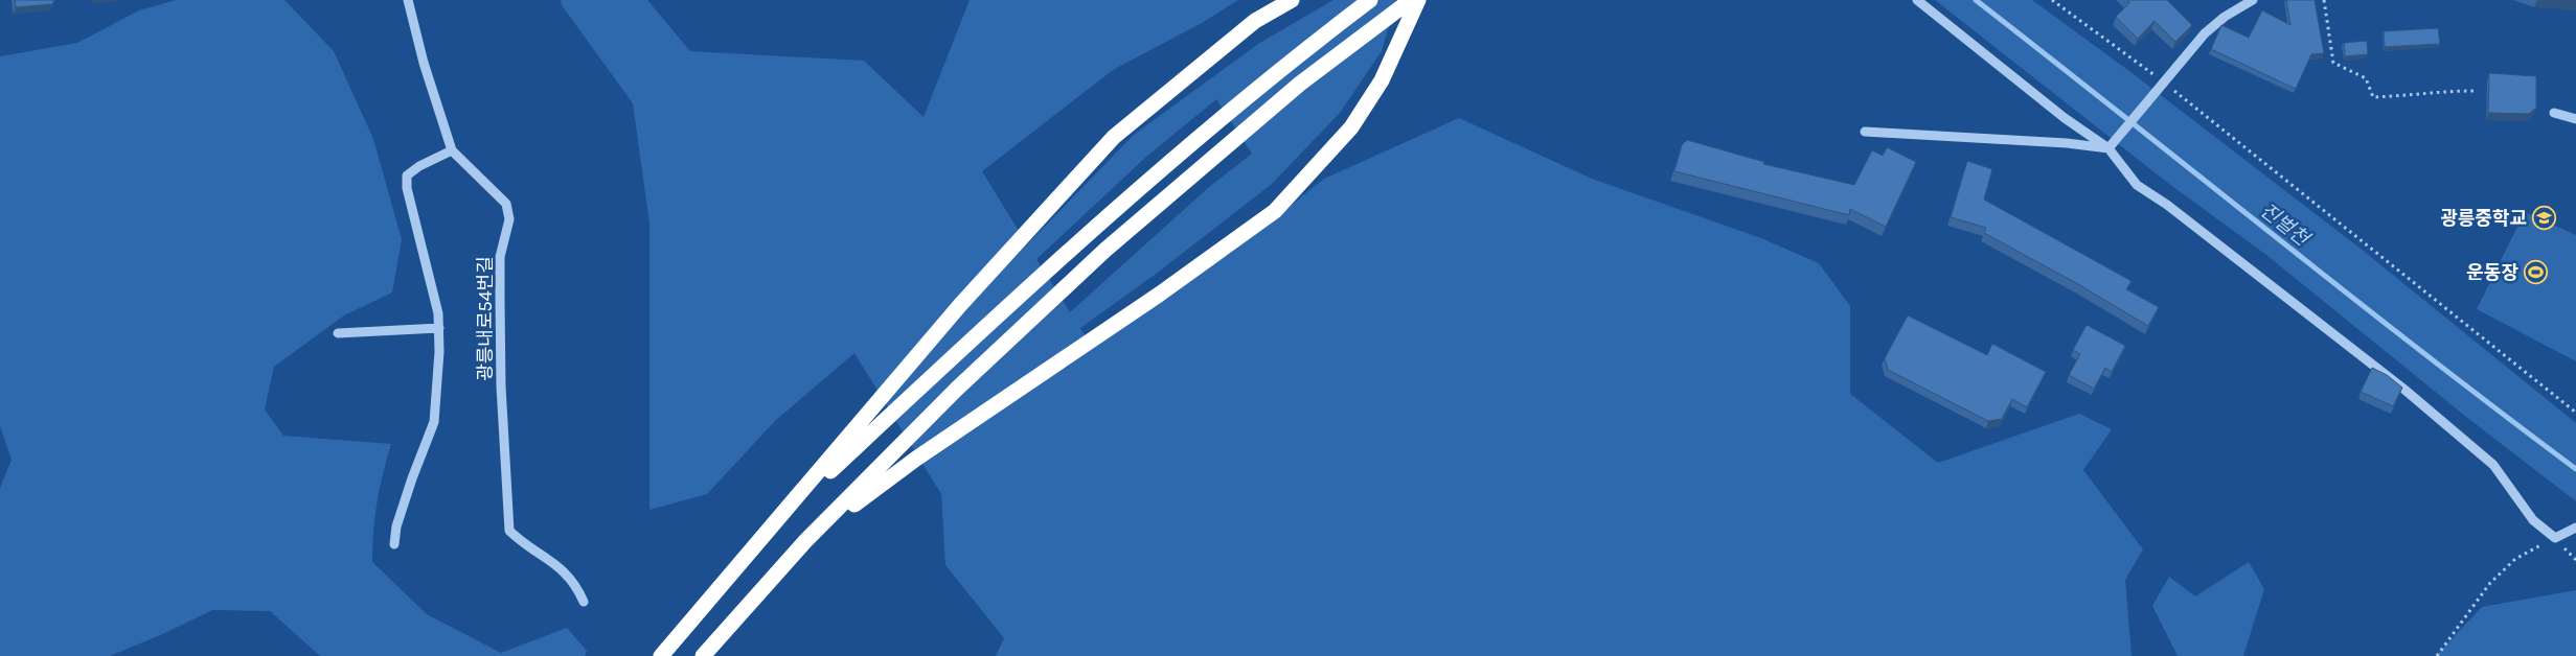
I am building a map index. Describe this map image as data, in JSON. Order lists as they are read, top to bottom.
{
  "streets": {
    "street": ["광릉내로54번길"]
  },
  "water": ["진벌천"],
  "places": {
    "school or university": ["광릉중학교"],
    "sports": ["운동장"]
  }
}
